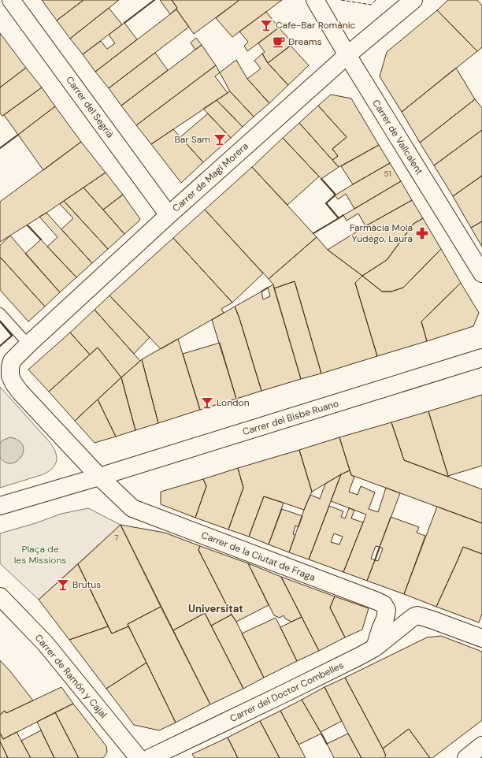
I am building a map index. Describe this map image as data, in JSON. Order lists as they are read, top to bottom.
{
  "streets": {
    "street": [
      "Carrer del Segrià",
      "Carrer de Vallcalent",
      "Carrer de Magí Morera",
      "Carrer del Bisbe Ruano",
      "Carrer de la Ciutat de Fraga",
      "Carrer de Ramón y Cajal",
      "Carrer del Doctor Combelles"
    ]
  },
  "crossings": [
    ["Carrer del Segrià", "Carrer de Magí Morera"],
    ["Carrer de Vallcalent", "Carrer de Magí Morera"],
    ["Carrer de Magí Morera", "Carrer del Bisbe Ruano"],
    ["Carrer de Magí Morera", "Carrer de la Ciutat de Fraga"],
    ["Carrer del Bisbe Ruano", "Carrer de la Ciutat de Fraga"],
    ["Carrer de la Ciutat de Fraga", "Carrer del Doctor Combelles"]
  ],
  "districts": ["Universitat"],
  "parks": ["Plaça de les Missions"],
  "places": {
    "bar": [
      "Cafe-Bar Romànic",
      "Bar Sam",
      "London",
      "Brutus"
    ],
    "cafe": ["Dreams"],
    "pharmacy": ["Farmàcia Mola Yudego, Laura"]
  },
  "house_numbers": ["51", "7"]
}
